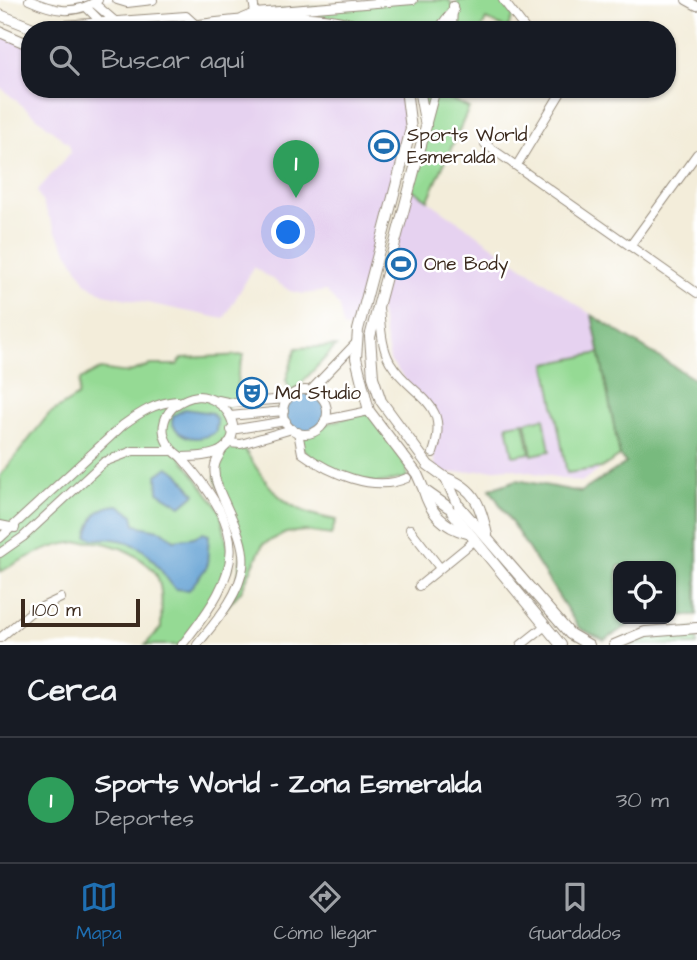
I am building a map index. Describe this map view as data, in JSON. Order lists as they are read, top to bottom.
{
  "places": {
    "sports": ["Sports World Esmeralda", "One Body"],
    "theatre": ["Md Studio"]
  },
  "scale_bar": "100 m",
  "page": {
    "search": "Buscar aquí",
    "pins": "1",
    "scale": "100 m",
    "heading": "Cerca",
    "list": [
      {
        "mark": "1",
        "name": "Sports World - Zona Esmeralda",
        "note": "Deportes",
        "value": "30 m"
      }
    ],
    "nav": ["Mapa", "Cómo llegar", "Guardados"]
  }
}
